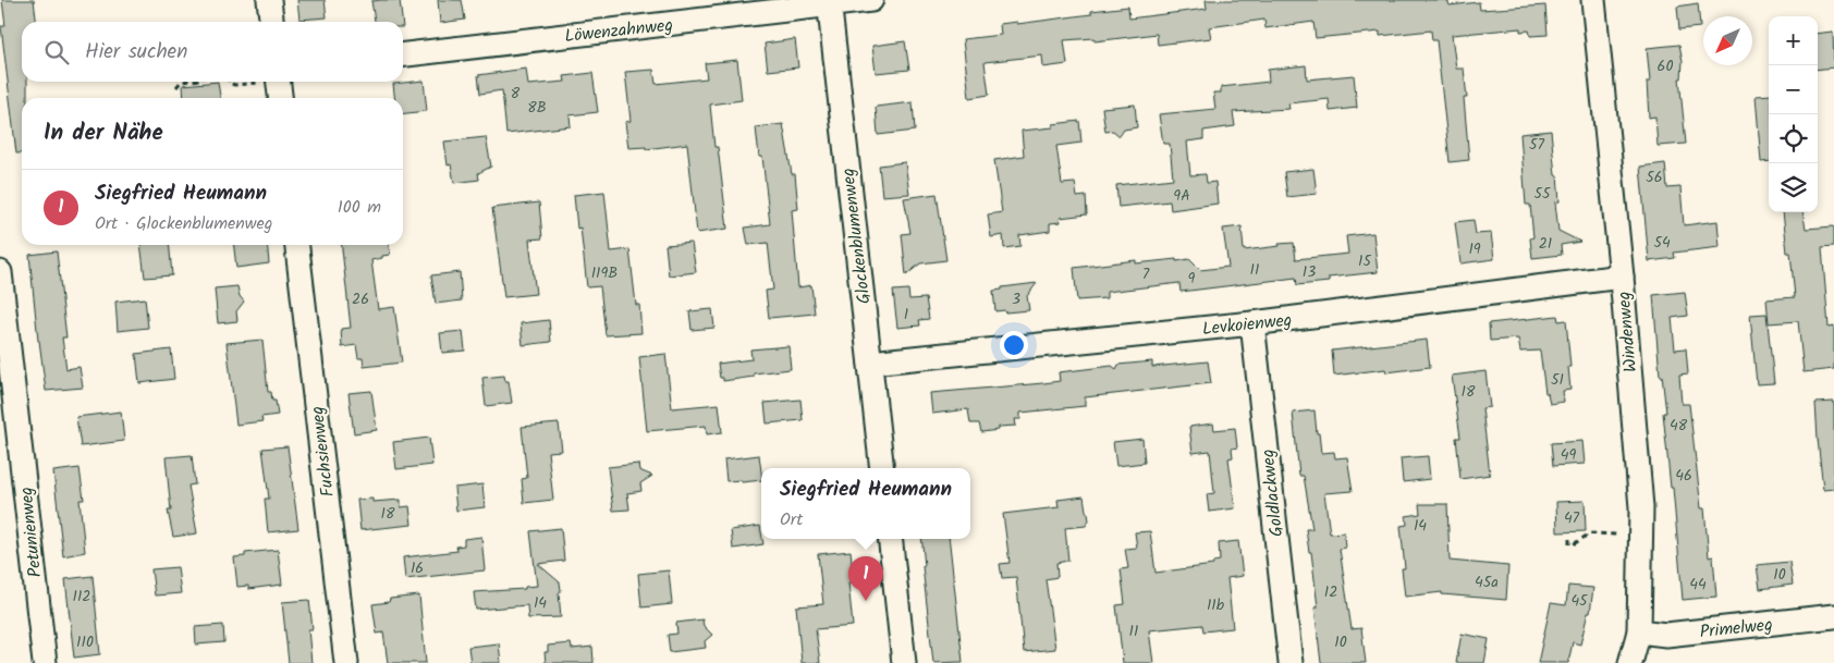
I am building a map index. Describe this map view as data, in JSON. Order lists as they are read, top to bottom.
{
  "streets": {
    "street": [
      "Löwenzahnweg",
      "Glockenblumenweg",
      "Levkoienweg",
      "Windenweg",
      "Fuchsienweg",
      "Goldlackweg",
      "Petunienweg",
      "Primelweg"
    ]
  },
  "crossings": [
    ["Löwenzahnweg", "Glockenblumenweg"],
    ["Glockenblumenweg", "Levkoienweg"],
    ["Levkoienweg", "Windenweg"],
    ["Levkoienweg", "Goldlackweg"],
    ["Windenweg", "Primelweg"]
  ],
  "house_numbers": [
    "60",
    "8",
    "8B",
    "57",
    "56",
    "55",
    "9A",
    "54",
    "21",
    "19",
    "15",
    "11",
    "13",
    "119B",
    "7",
    "9",
    "26",
    "3",
    "1",
    "51",
    "18",
    "48",
    "49",
    "46",
    "18",
    "47",
    "14",
    "16",
    "10",
    "45a",
    "44",
    "12",
    "112",
    "45",
    "14",
    "11b",
    "11",
    "110",
    "10"
  ],
  "north": "bottom left",
  "page": {
    "map_buttons": ["+", "−"],
    "search": "Hier suchen",
    "heading": "In der Nähe",
    "list": [
      {
        "mark": "1",
        "name": "Siegfried Heumann",
        "note": "Ort · Glockenblumenweg",
        "value": "100 m"
      }
    ],
    "popup": ["Siegfried Heumann", "Ort"],
    "pins": "1"
  }
}
